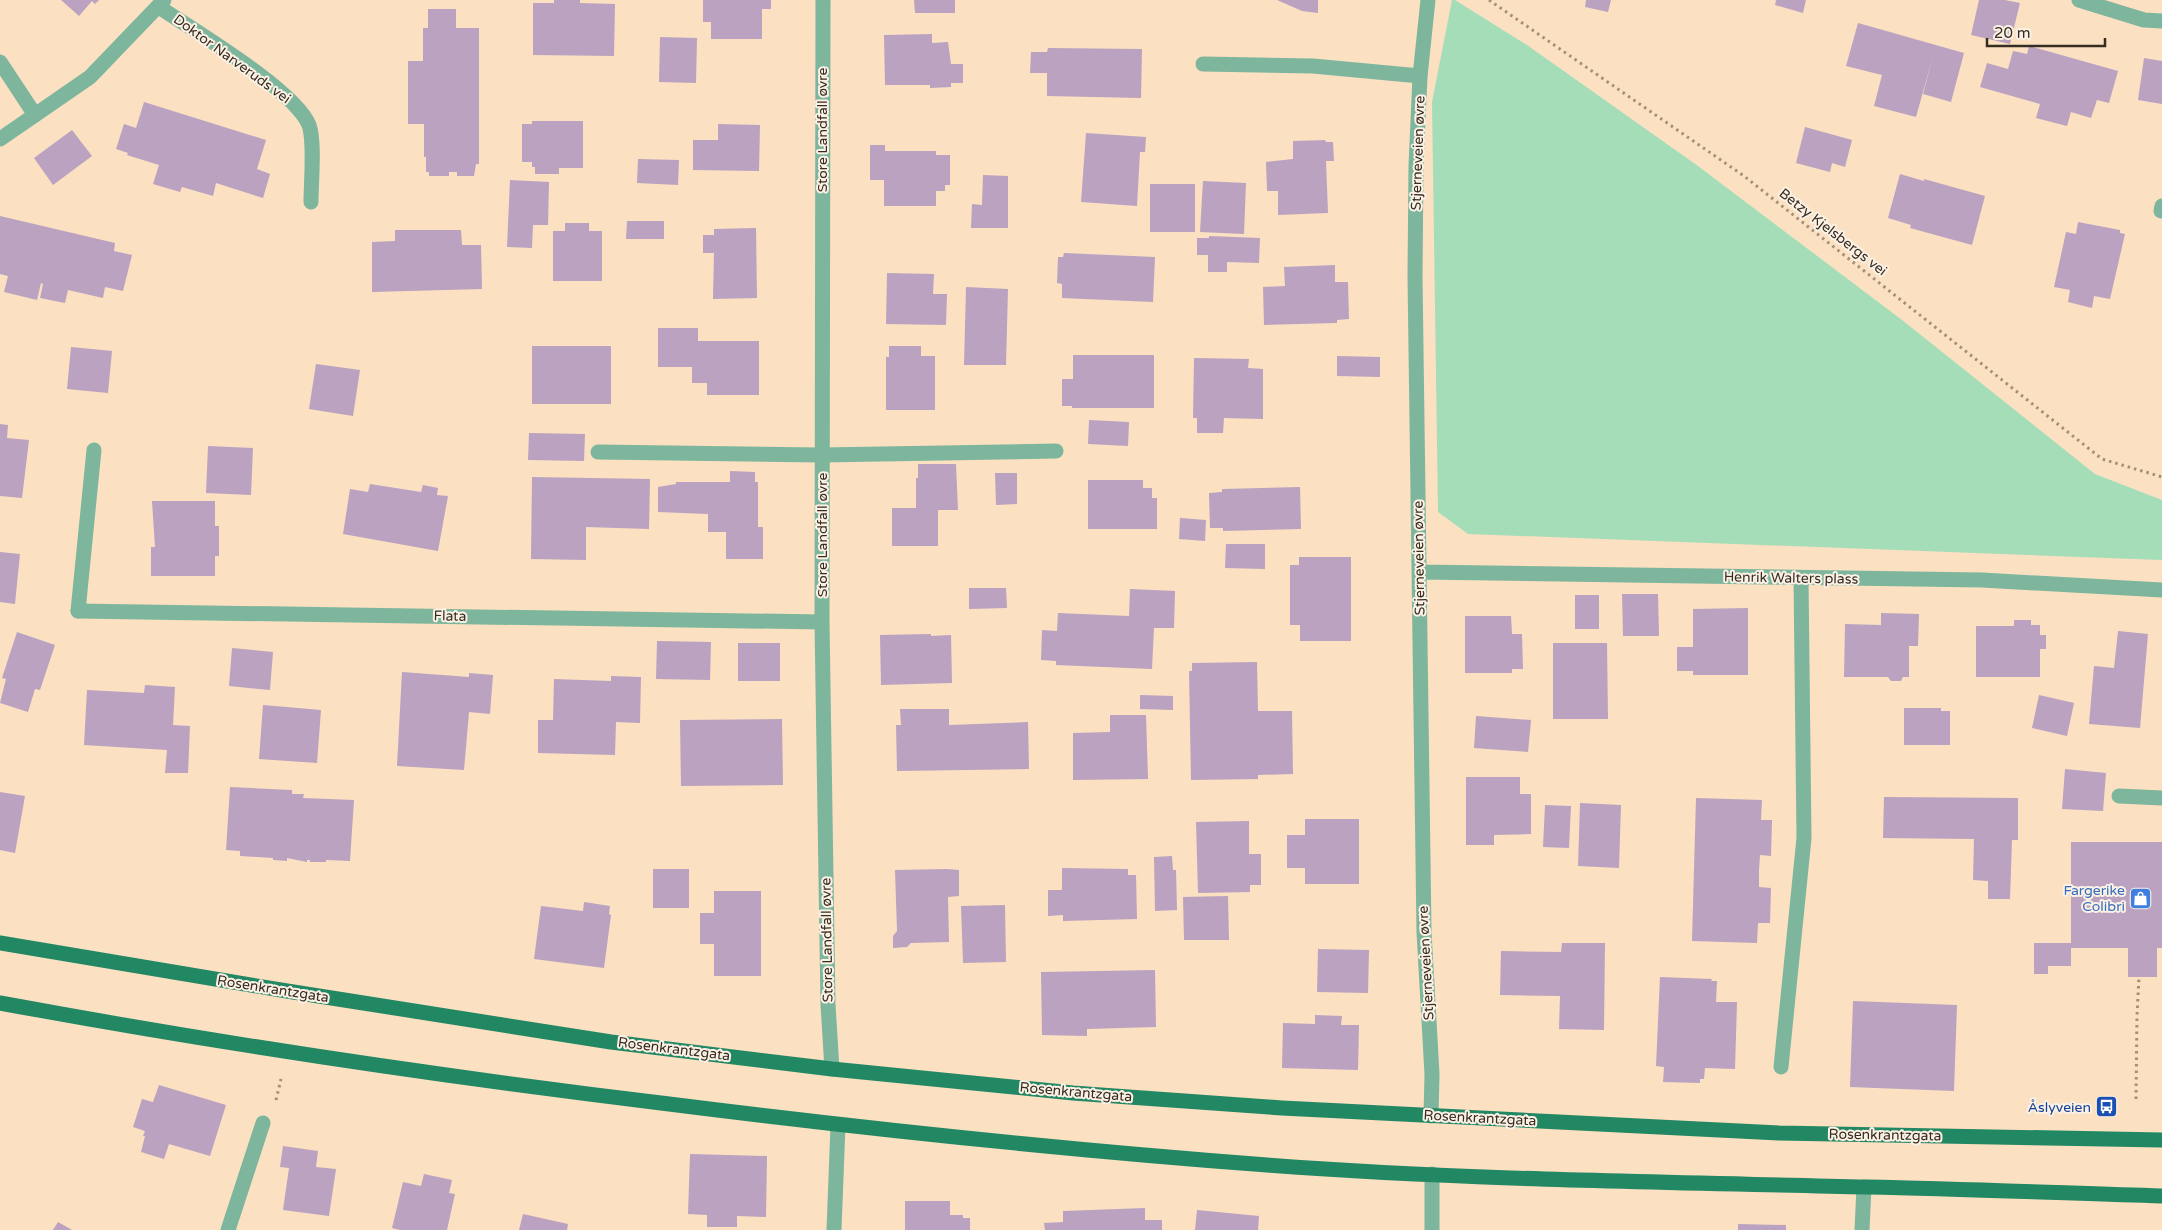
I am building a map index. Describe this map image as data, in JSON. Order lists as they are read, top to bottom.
{
  "streets": {
    "main road": ["Rosenkrantzgata"],
    "street": [
      "Doktor Narveruds vei",
      "Store Landfall øvre",
      "Stjerneveien øvre",
      "Henrik Walters plass",
      "Flata"
    ],
    "path": ["Betzy Kjelsbergs vei"]
  },
  "crossings": [
    ["Store Landfall øvre", "Flata"],
    ["Store Landfall øvre", "Rosenkrantzgata"],
    ["Stjerneveien øvre", "Henrik Walters plass"],
    ["Stjerneveien øvre", "Rosenkrantzgata"]
  ],
  "places": {
    "shop": ["Fargerike Colibri"],
    "bus stop": ["Åslyveien"]
  },
  "scale_bar": "20 m"
}
